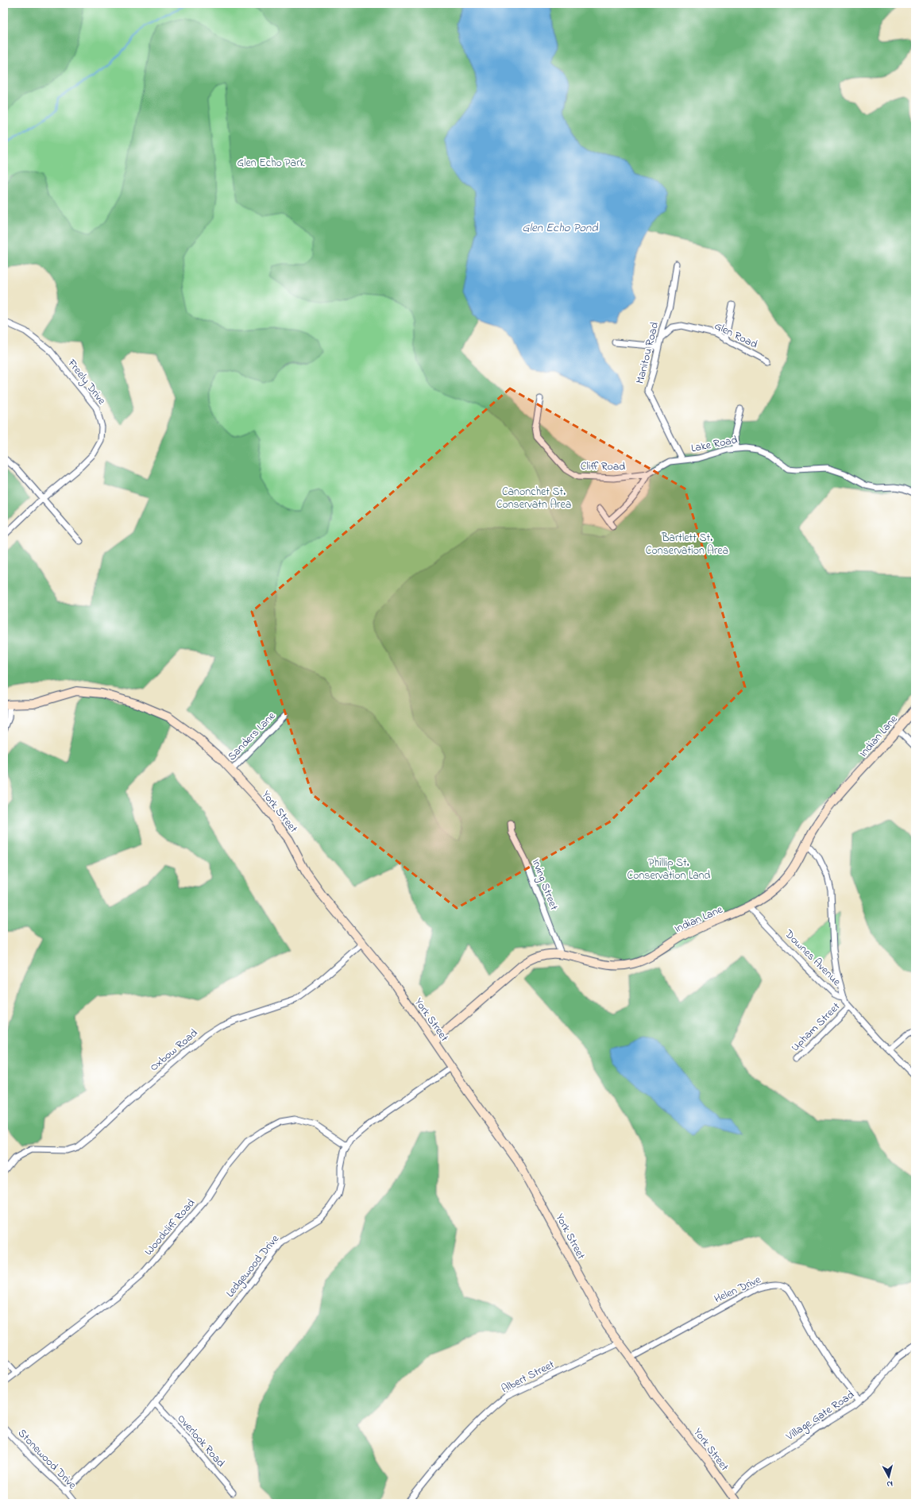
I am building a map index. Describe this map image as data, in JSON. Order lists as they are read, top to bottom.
{
  "streets": {
    "street": [
      "Glen Road",
      "Manitou Road",
      "Freely Drive",
      "Lake Road",
      "Cliff Road",
      "Sanders Lane",
      "Indian Lane",
      "York Street",
      "Irving Street",
      "Downes Avenue",
      "Upham Street",
      "Oxbow Road",
      "Woodcliff Road",
      "Ledgewood Drive",
      "Helen Drive",
      "Albert Street",
      "Village Gate Road",
      "Overlook Road",
      "Stonewood Drive"
    ]
  },
  "crossings": [
    ["Glen Road", "Manitou Road"],
    ["Manitou Road", "Lake Road"],
    ["Lake Road", "Cliff Road"],
    ["Sanders Lane", "York Street"],
    ["Indian Lane", "York Street"],
    ["Indian Lane", "Irving Street"],
    ["Indian Lane", "Downes Avenue"],
    ["York Street", "Oxbow Road"],
    ["York Street", "Ledgewood Drive"],
    ["York Street", "Helen Drive"],
    ["York Street", "Albert Street"],
    ["York Street", "Village Gate Road"],
    ["Downes Avenue", "Upham Street"],
    ["Woodcliff Road", "Ledgewood Drive"],
    ["Ledgewood Drive", "Overlook Road"],
    ["Ledgewood Drive", "Stonewood Drive"],
    ["Helen Drive", "Village Gate Road"]
  ],
  "water": ["Glen Echo Pond"],
  "parks": [
    "Glen Echo Park",
    "Canonchet St. Conservatn Area",
    "Bartlett St. Conservation Area",
    "Phillip St. Conservation Land"
  ],
  "north": "bottom"
}
